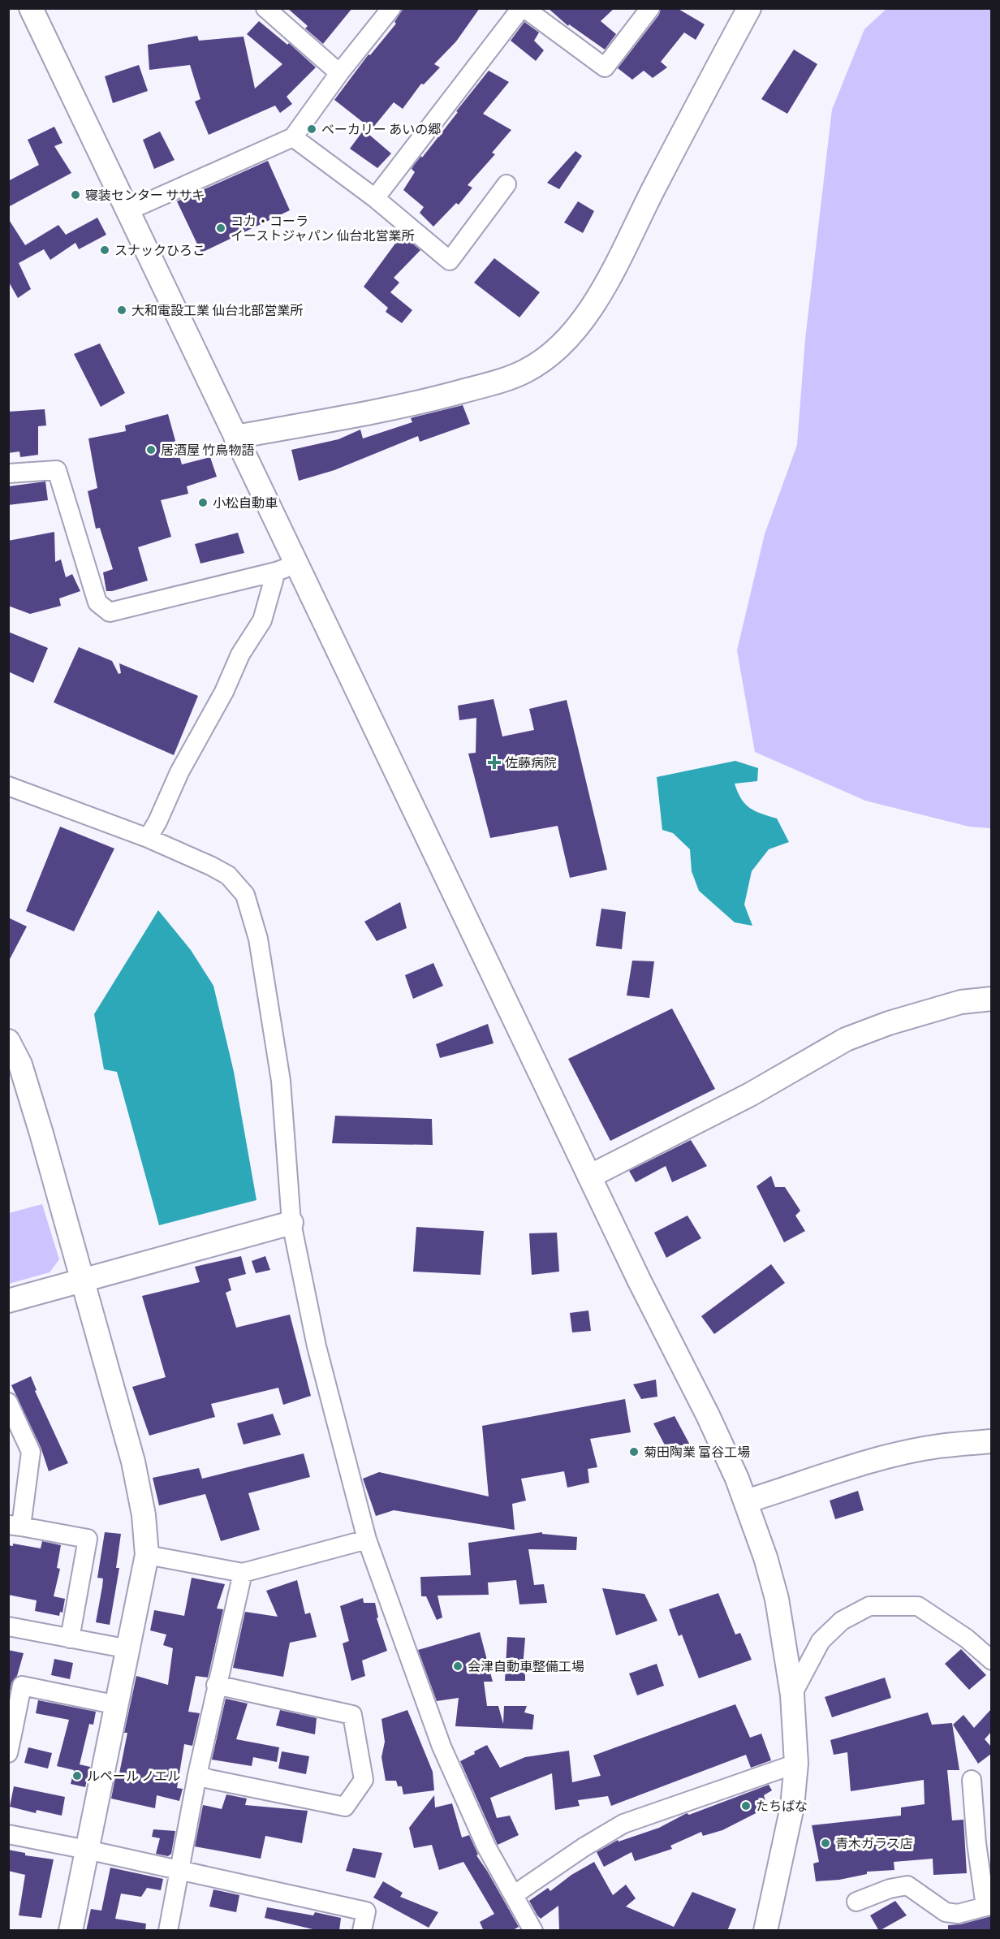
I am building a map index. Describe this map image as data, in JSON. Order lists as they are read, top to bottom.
{
  "places": {
    "other": [
      "ベーカリー あいの郷",
      "寝装センター ササキ",
      "コカ・コーラ イーストジャパン 仙台北営業所",
      "スナックひろこ",
      "大和電設工業 仙台北部営業所",
      "居酒屋 竹鳥物語",
      "小松自動車",
      "菊田陶業 富谷工場",
      "会津自動車整備工場",
      "ルペール ノエル",
      "たちばな",
      "青木ガラス店"
    ],
    "health": ["佐藤病院"]
  }
}
